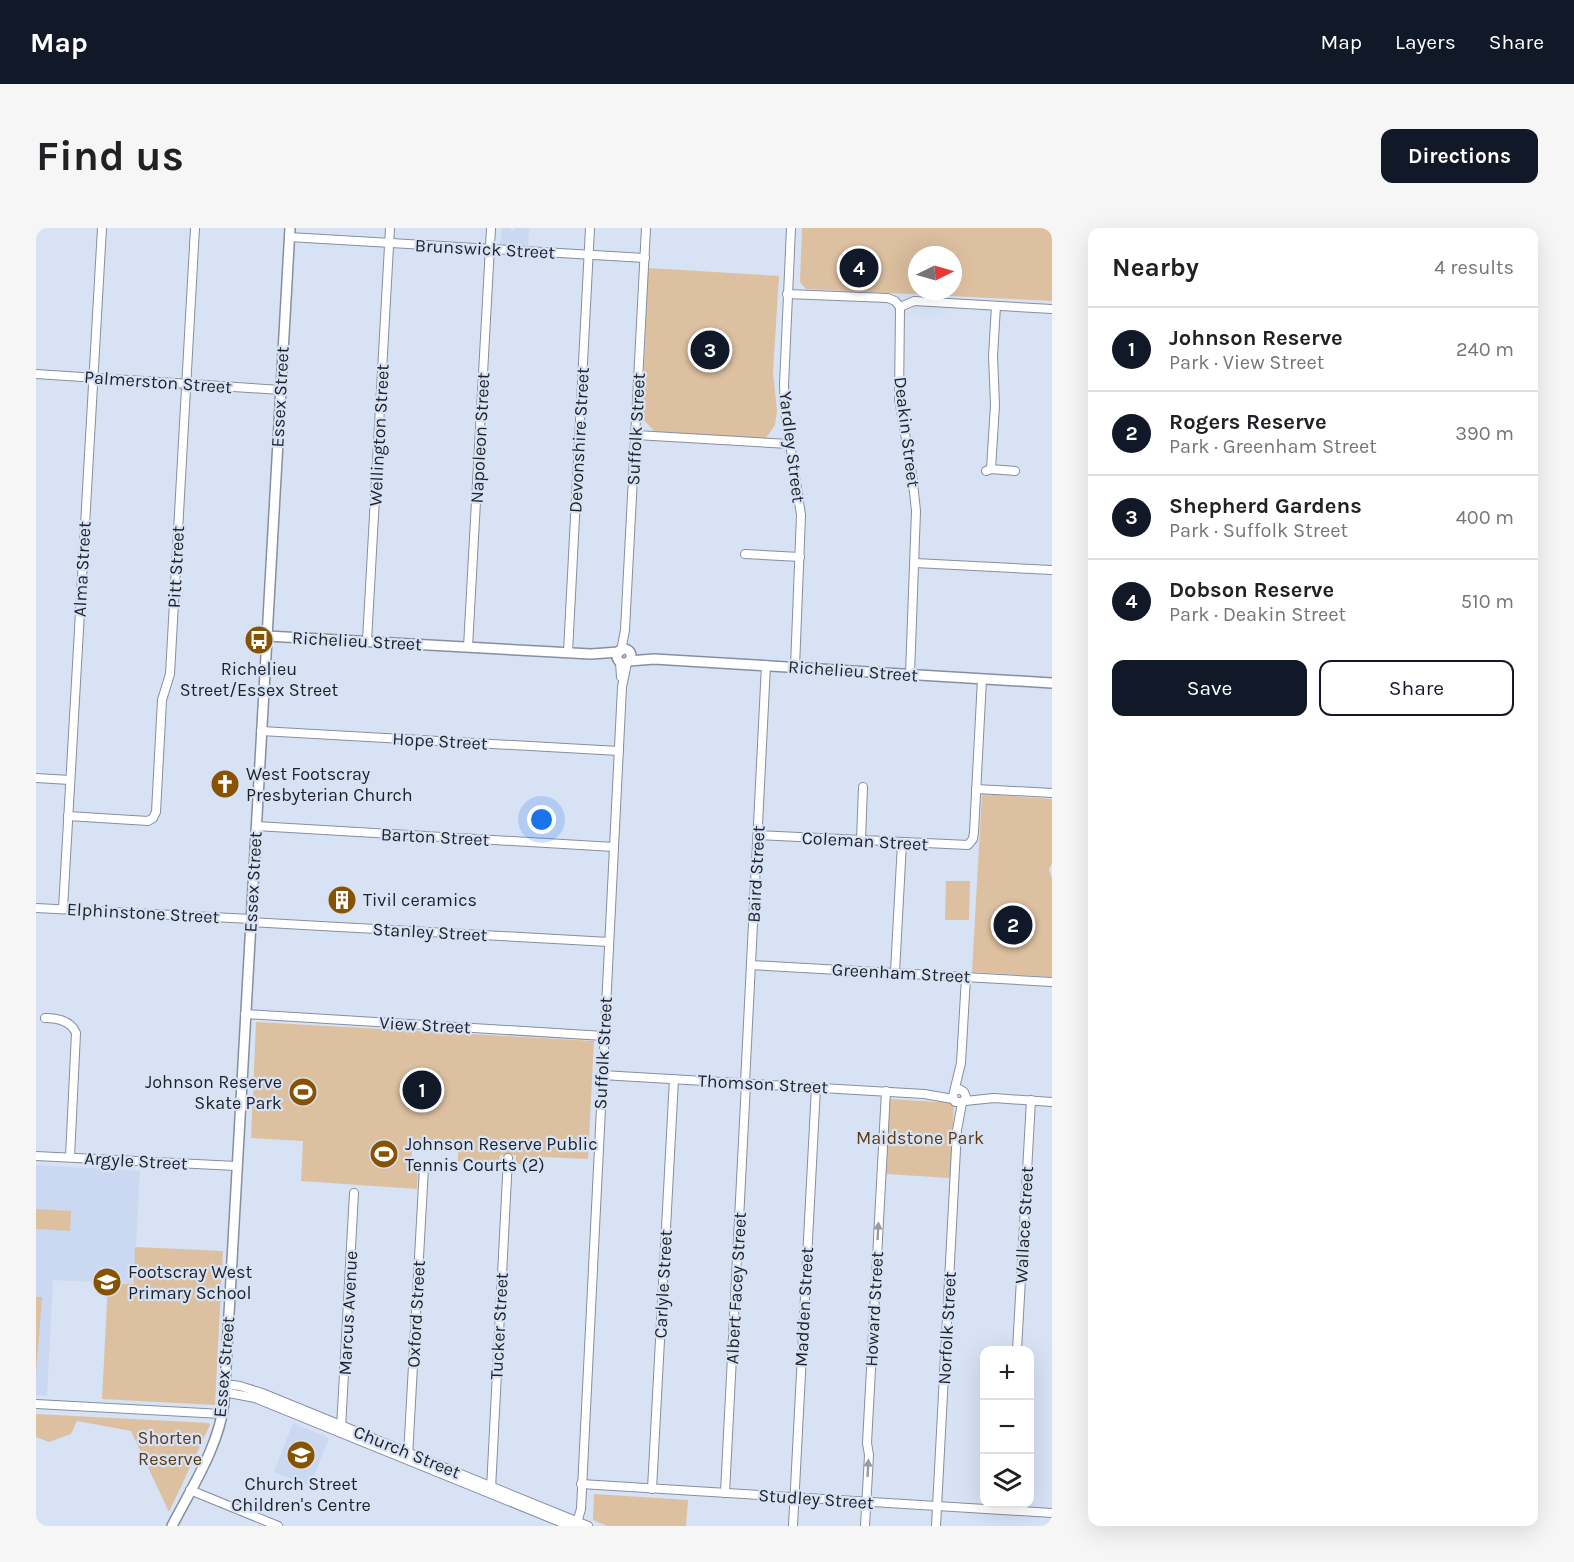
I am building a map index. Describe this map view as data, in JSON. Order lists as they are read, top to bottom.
{
  "streets": {
    "street": [
      "Brunswick Street",
      "Palmerston Street",
      "Essex Street",
      "Suffolk Street",
      "Deakin Street",
      "Wellington Street",
      "Napoleon Street",
      "Devonshire Street",
      "Yardley Street",
      "Pitt Street",
      "Alma Street",
      "Richelieu Street",
      "Hope Street",
      "Barton Street",
      "Coleman Street",
      "Baird Street",
      "Elphinstone Street",
      "Stanley Street",
      "Greenham Street",
      "View Street",
      "Thomson Street",
      "Argyle Street",
      "Wallace Street",
      "Carlyle Street",
      "Albert Facey Street",
      "Madden Street",
      "Howard Street",
      "Marcus Avenue",
      "Oxford Street",
      "Tucker Street",
      "Norfolk Street",
      "Church Street",
      "Studley Street"
    ]
  },
  "crossings": [
    ["Brunswick Street", "Essex Street"],
    ["Brunswick Street", "Suffolk Street"],
    ["Brunswick Street", "Wellington Street"],
    ["Brunswick Street", "Napoleon Street"],
    ["Brunswick Street", "Devonshire Street"],
    ["Palmerston Street", "Essex Street"],
    ["Palmerston Street", "Pitt Street"],
    ["Palmerston Street", "Alma Street"],
    ["Essex Street", "Richelieu Street"],
    ["Essex Street", "Hope Street"],
    ["Essex Street", "Barton Street"],
    ["Essex Street", "Elphinstone Street"],
    ["Essex Street", "Stanley Street"],
    ["Essex Street", "View Street"],
    ["Essex Street", "Argyle Street"],
    ["Essex Street", "Church Street"],
    ["Suffolk Street", "Richelieu Street"],
    ["Suffolk Street", "Hope Street"],
    ["Suffolk Street", "Barton Street"],
    ["Suffolk Street", "Stanley Street"],
    ["Suffolk Street", "View Street"],
    ["Suffolk Street", "Thomson Street"],
    ["Suffolk Street", "Church Street"],
    ["Suffolk Street", "Studley Street"],
    ["Deakin Street", "Richelieu Street"],
    ["Wellington Street", "Richelieu Street"],
    ["Napoleon Street", "Richelieu Street"],
    ["Devonshire Street", "Richelieu Street"],
    ["Yardley Street", "Richelieu Street"],
    ["Pitt Street", "Alma Street"],
    ["Alma Street", "Elphinstone Street"],
    ["Richelieu Street", "Baird Street"],
    ["Coleman Street", "Baird Street"],
    ["Baird Street", "Greenham Street"],
    ["Baird Street", "Thomson Street"],
    ["Baird Street", "Albert Facey Street"],
    ["Elphinstone Street", "Stanley Street"],
    ["Greenham Street", "Norfolk Street"],
    ["Thomson Street", "Wallace Street"],
    ["Thomson Street", "Carlyle Street"],
    ["Thomson Street", "Albert Facey Street"],
    ["Thomson Street", "Madden Street"],
    ["Thomson Street", "Howard Street"],
    ["Thomson Street", "Norfolk Street"],
    ["Carlyle Street", "Studley Street"],
    ["Albert Facey Street", "Studley Street"],
    ["Madden Street", "Studley Street"],
    ["Howard Street", "Studley Street"],
    ["Marcus Avenue", "Church Street"],
    ["Oxford Street", "Church Street"],
    ["Tucker Street", "Church Street"],
    ["Norfolk Street", "Studley Street"]
  ],
  "one_way": ["Howard Street"],
  "parks": ["Maidstone Park", "Shorten Reserve"],
  "places": {
    "bus stop": ["Richelieu Street/Essex Street"],
    "church": ["West Footscray Presbyterian Church"],
    "building": ["Tivil ceramics"],
    "sports": ["Johnson Reserve Skate Park", "Johnson Reserve Public Tennis Courts (2)"],
    "school or university": ["Footscray West Primary School", "Church Street Children's Centre"]
  },
  "north": "right",
  "page": {
    "header": "Map",
    "nav": ["Map", "Layers", "Share"],
    "buttons": [
      "Directions",
      ["Save", "Share"]
    ],
    "title": "Find us",
    "heading": ["Nearby", "4 results"],
    "pins": [
      "4",
      "3",
      "2",
      "1"
    ],
    "list": [
      {
        "mark": "1",
        "name": "Johnson Reserve",
        "note": "Park · View Street",
        "value": "240 m"
      },
      {
        "mark": "2",
        "name": "Rogers Reserve",
        "note": "Park · Greenham Street",
        "value": "390 m"
      },
      {
        "mark": "3",
        "name": "Shepherd Gardens",
        "note": "Park · Suffolk Street",
        "value": "400 m"
      },
      {
        "mark": "4",
        "name": "Dobson Reserve",
        "note": "Park · Deakin Street",
        "value": "510 m"
      }
    ],
    "map_buttons": ["+", "−"]
  }
}
